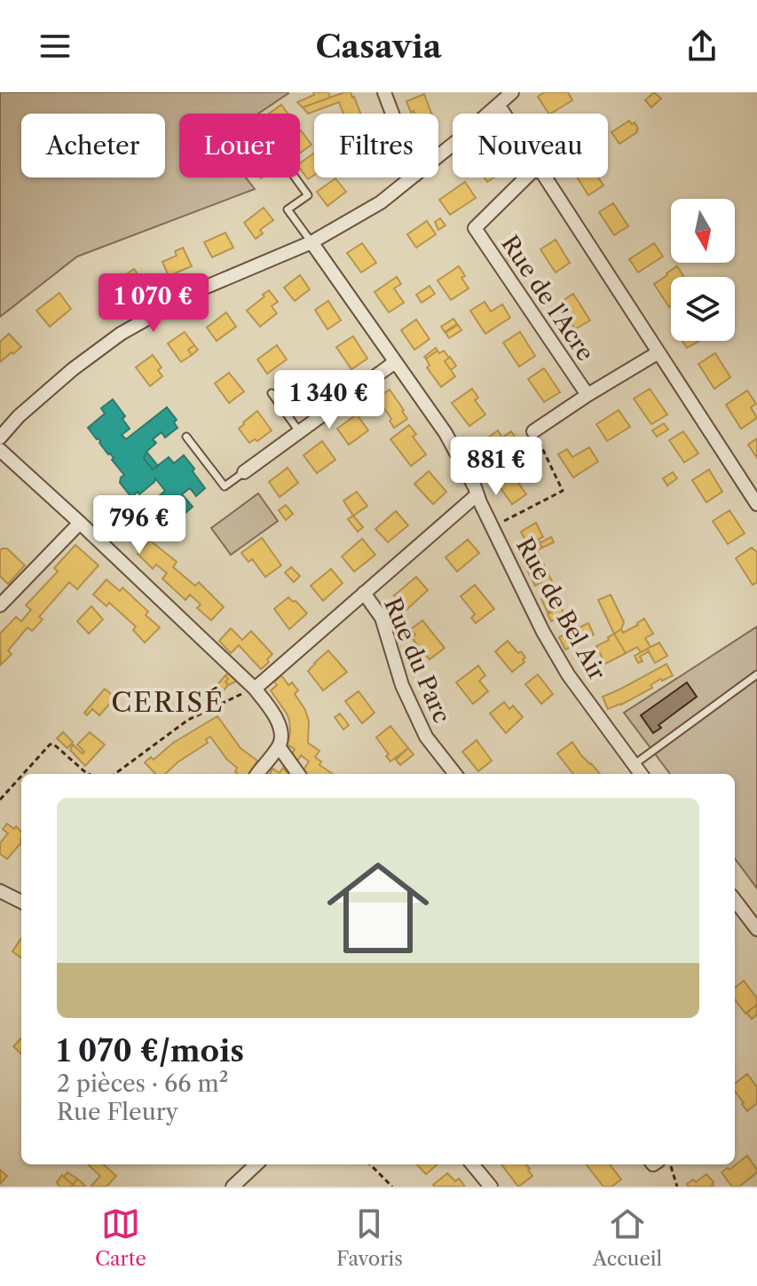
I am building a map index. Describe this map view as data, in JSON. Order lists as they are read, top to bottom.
{
  "streets": {
    "street": ["Rue de l'Acre", "Rue de Bel Air", "Rue du Parc"]
  },
  "crossings": [
    ["Rue de Bel Air", "Rue du Parc"]
  ],
  "districts": ["CERISÉ"],
  "north": "bottom",
  "page": {
    "header": "Casavia",
    "chip": [
      "Acheter",
      "Louer",
      "Filtres",
      "Nouveau"
    ],
    "price": [
      "1 070 €",
      "1 340 €",
      "881 €",
      "796 €"
    ],
    "list": [
      {
        "name": "1 070 €/mois",
        "note": "2 pièces · 66 m² · Rue Fleury"
      }
    ],
    "tabs": ["Carte", "Favoris", "Accueil"]
  }
}
